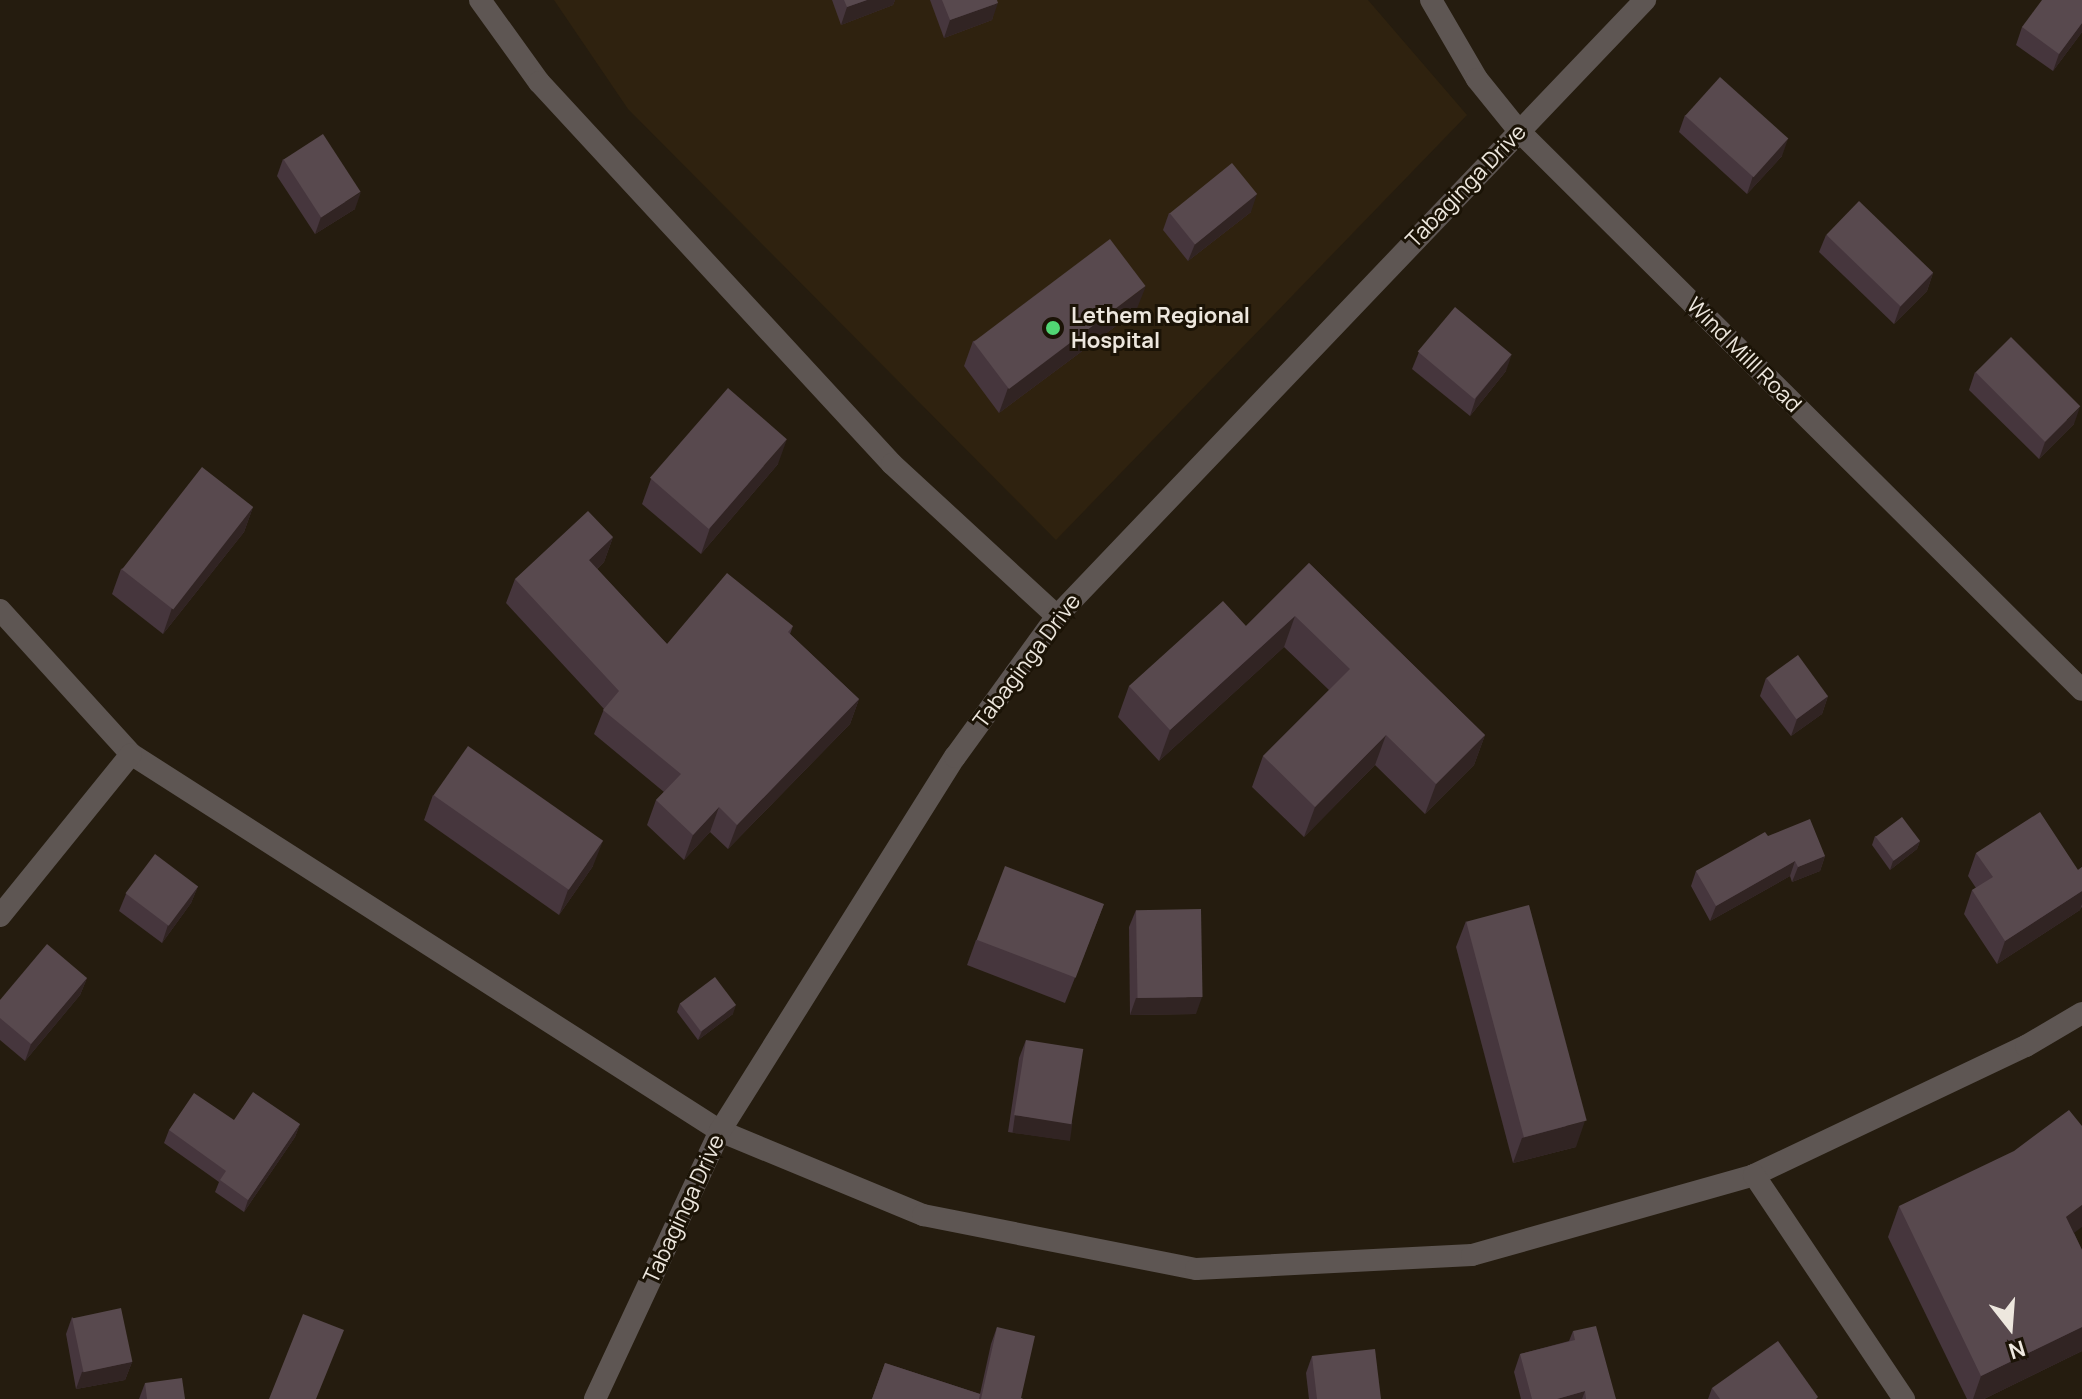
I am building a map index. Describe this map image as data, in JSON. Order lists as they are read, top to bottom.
{
  "streets": {
    "street": ["Tabaginga Drive", "Wind Milll Road"]
  },
  "crossings": [
    ["Tabaginga Drive", "Wind Milll Road"]
  ],
  "places": ["Lethem Regional Hospital"],
  "north": "bottom"
}
